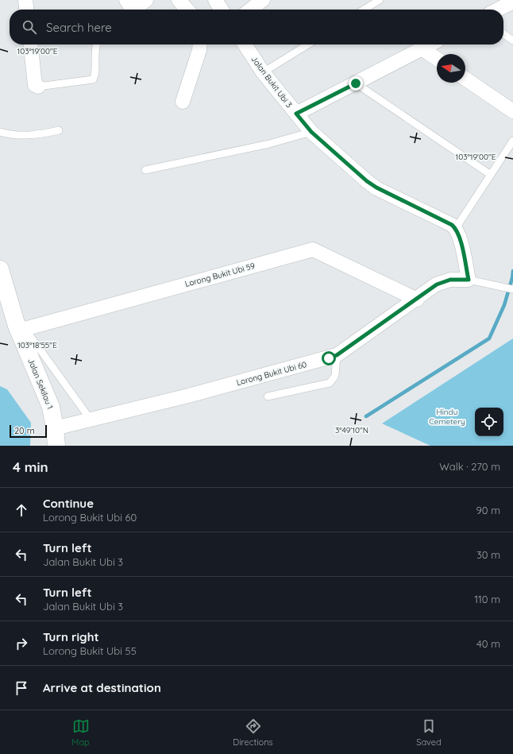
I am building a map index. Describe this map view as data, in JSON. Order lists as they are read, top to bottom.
{
  "streets": {
    "street": [
      "Jalan Bukit Ubi 3",
      "Lorong Bukit Ubi 59",
      "Lorong Bukit Ubi 60",
      "Jalan Sekilau 1"
    ]
  },
  "crossings": [
    ["Lorong Bukit Ubi 59", "Lorong Bukit Ubi 60"],
    ["Lorong Bukit Ubi 59", "Jalan Sekilau 1"],
    ["Lorong Bukit Ubi 60", "Jalan Sekilau 1"]
  ],
  "parks": ["Hindu Cemetery"],
  "scale_bar": "20 m",
  "north": "left",
  "page": {
    "search": "Search here",
    "scale": "20 m",
    "heading": ["4 min", "Walk · 270 m"],
    "list": [
      ["Continue", "Lorong Bukit Ubi 60", "90 m"],
      ["Turn left", "Jalan Bukit Ubi 3", "30 m"],
      ["Turn left", "Jalan Bukit Ubi 3", "110 m"],
      ["Turn right", "Lorong Bukit Ubi 55", "40 m"],
      "Arrive at destination"
    ],
    "nav": ["Map", "Directions", "Saved"]
  },
  "coordinates": ["103°19'00\"E", "103°18'55\"E", "3°49'10\"N"]
}
